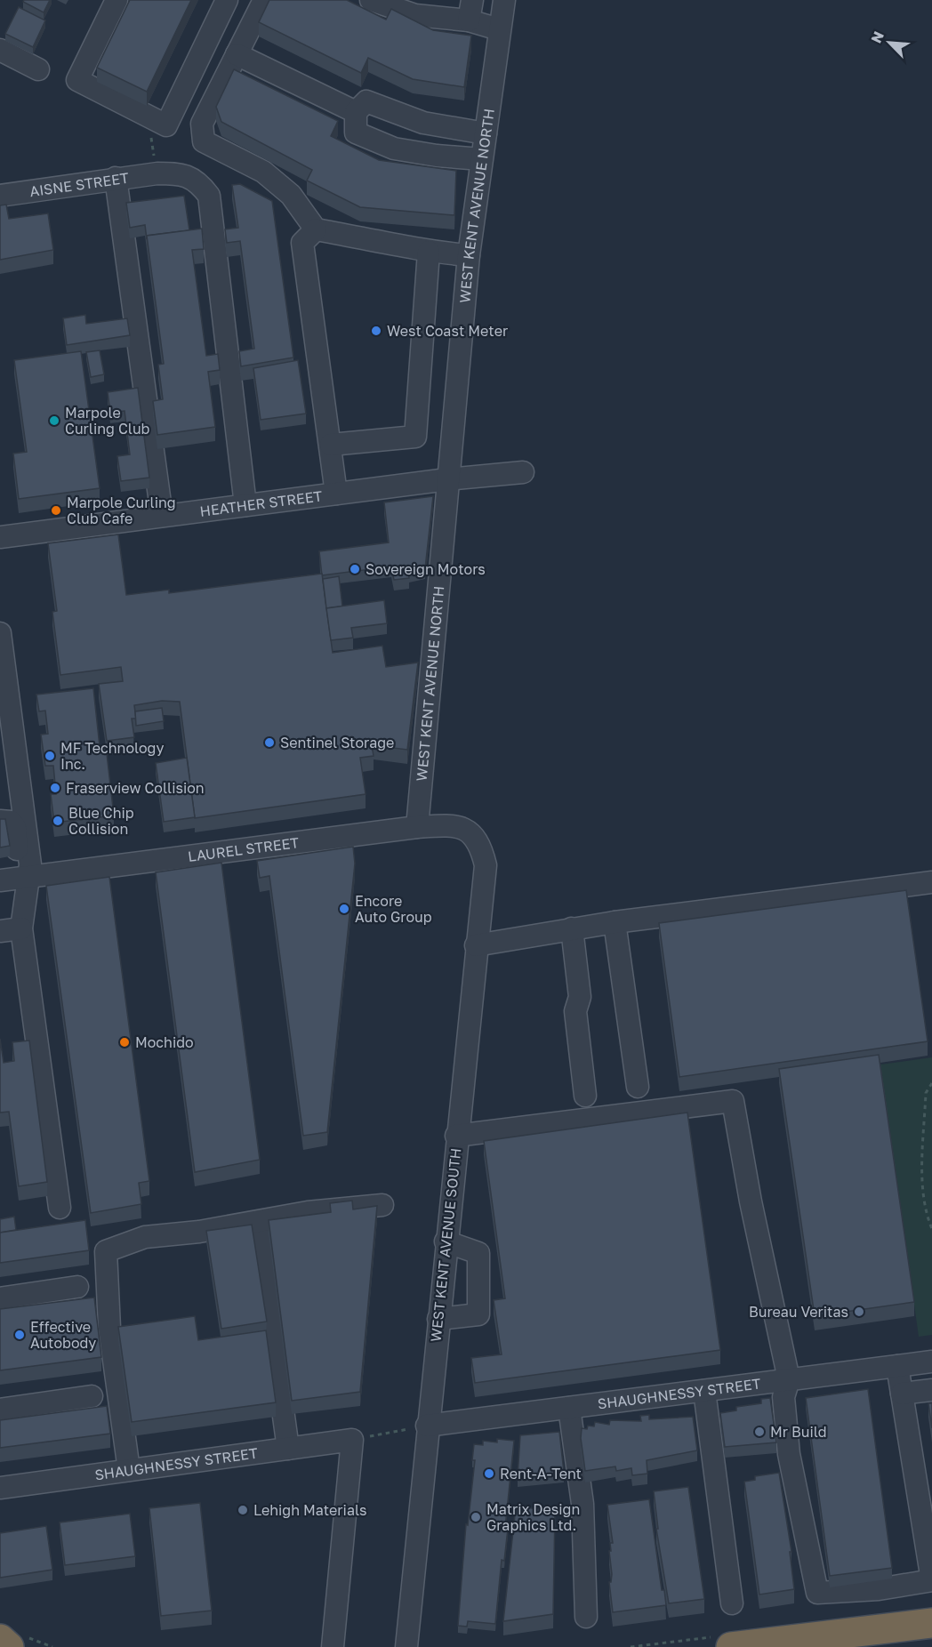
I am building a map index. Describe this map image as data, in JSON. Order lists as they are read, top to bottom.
{
  "streets": {
    "street": [
      "AISNE STREET",
      "WEST KENT AVENUE NORTH",
      "HEATHER STREET",
      "LAUREL STREET",
      "WEST KENT AVENUE SOUTH",
      "SHAUGHNESSY STREET"
    ]
  },
  "crossings": [
    ["AISNE STREET", "HEATHER STREET"],
    ["WEST KENT AVENUE NORTH", "HEATHER STREET"],
    ["WEST KENT AVENUE NORTH", "LAUREL STREET"],
    ["LAUREL STREET", "WEST KENT AVENUE SOUTH"],
    ["WEST KENT AVENUE SOUTH", "SHAUGHNESSY STREET"]
  ],
  "places": [
    "West Coast Meter",
    "Marpole Curling Club",
    "Marpole Curling Club Cafe",
    "Sovereign Motors",
    "Sentinel Storage",
    "MF Technology Inc.",
    "Fraserview Collision",
    "Blue Chip Collision",
    "Encore Auto Group",
    "Mochido",
    "Bureau Veritas",
    "Effective Autobody",
    "Mr Build",
    "Rent-A-Tent",
    "Lehigh Materials",
    "Matrix Design Graphics Ltd."
  ],
  "north": "top left"
}
